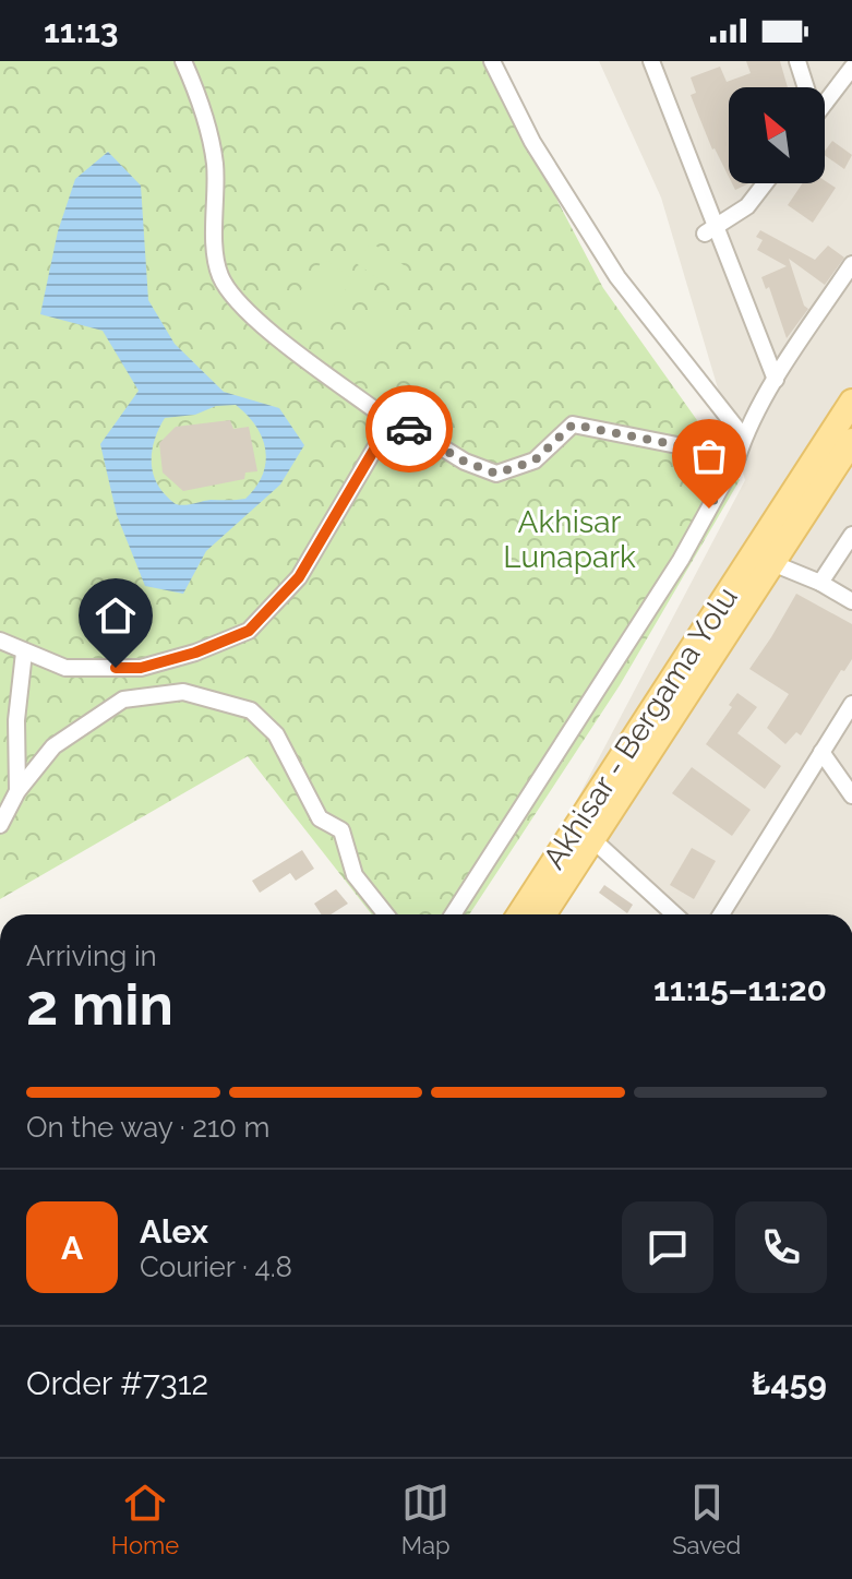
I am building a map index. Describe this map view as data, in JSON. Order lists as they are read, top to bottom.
{
  "streets": {
    "main road": ["Akhisar - Bergama Yolu"]
  },
  "parks": ["Akhisar Lunapark"],
  "north": "top left",
  "page": {
    "status": "11:13",
    "heading": ["2 min", "Arriving in", "11:15–11:20"],
    "panel": [
      "Alex",
      "Courier · 4.8",
      "Order #7312",
      "₺459"
    ],
    "bar": "On the way · 210 m",
    "round": "A",
    "tabs": ["Home", "Map", "Saved"]
  }
}
